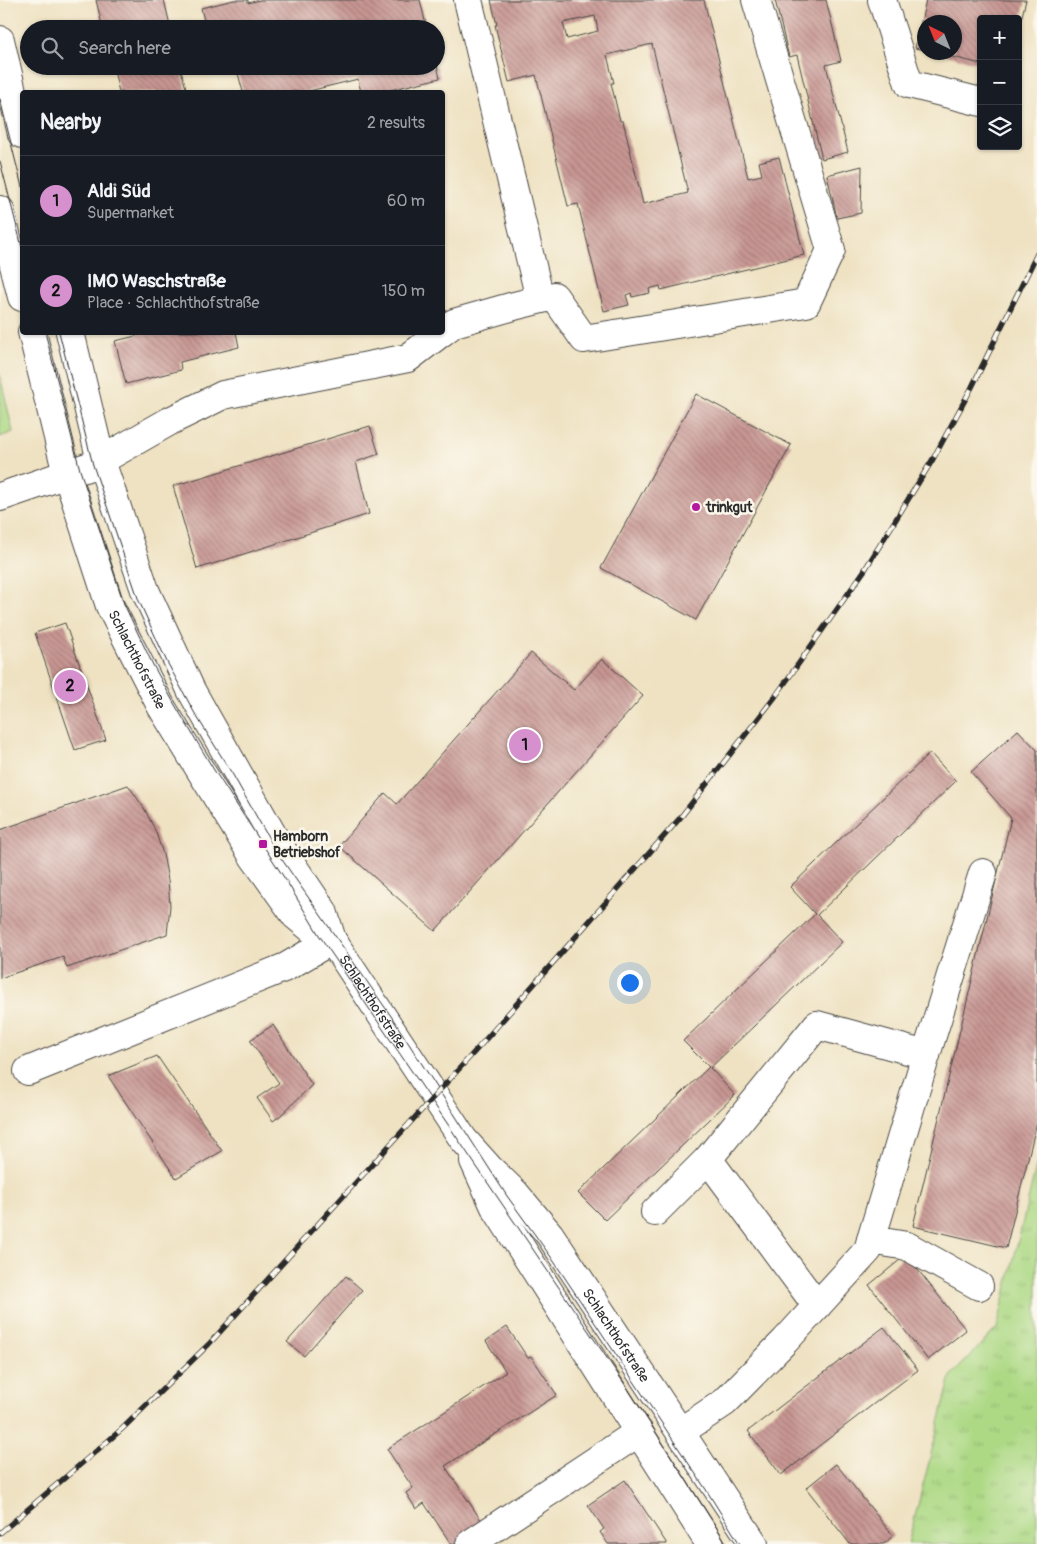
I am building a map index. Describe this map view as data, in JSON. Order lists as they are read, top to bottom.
{
  "streets": {
    "street": ["Schlachthofstraße"]
  },
  "places": {
    "other": ["trinkgut"],
    "transit": ["Hamborn Betriebshof"]
  },
  "north": "top left",
  "page": {
    "map_buttons": ["+", "−"],
    "search": "Search here",
    "heading": ["Nearby", "2 results"],
    "list": [
      {
        "mark": "1",
        "name": "Aldi Süd",
        "note": "Supermarket",
        "value": "60 m"
      },
      {
        "mark": "2",
        "name": "IMO Waschstraße",
        "note": "Place · Schlachthofstraße",
        "value": "150 m"
      }
    ],
    "pins": ["2", "1"]
  }
}
